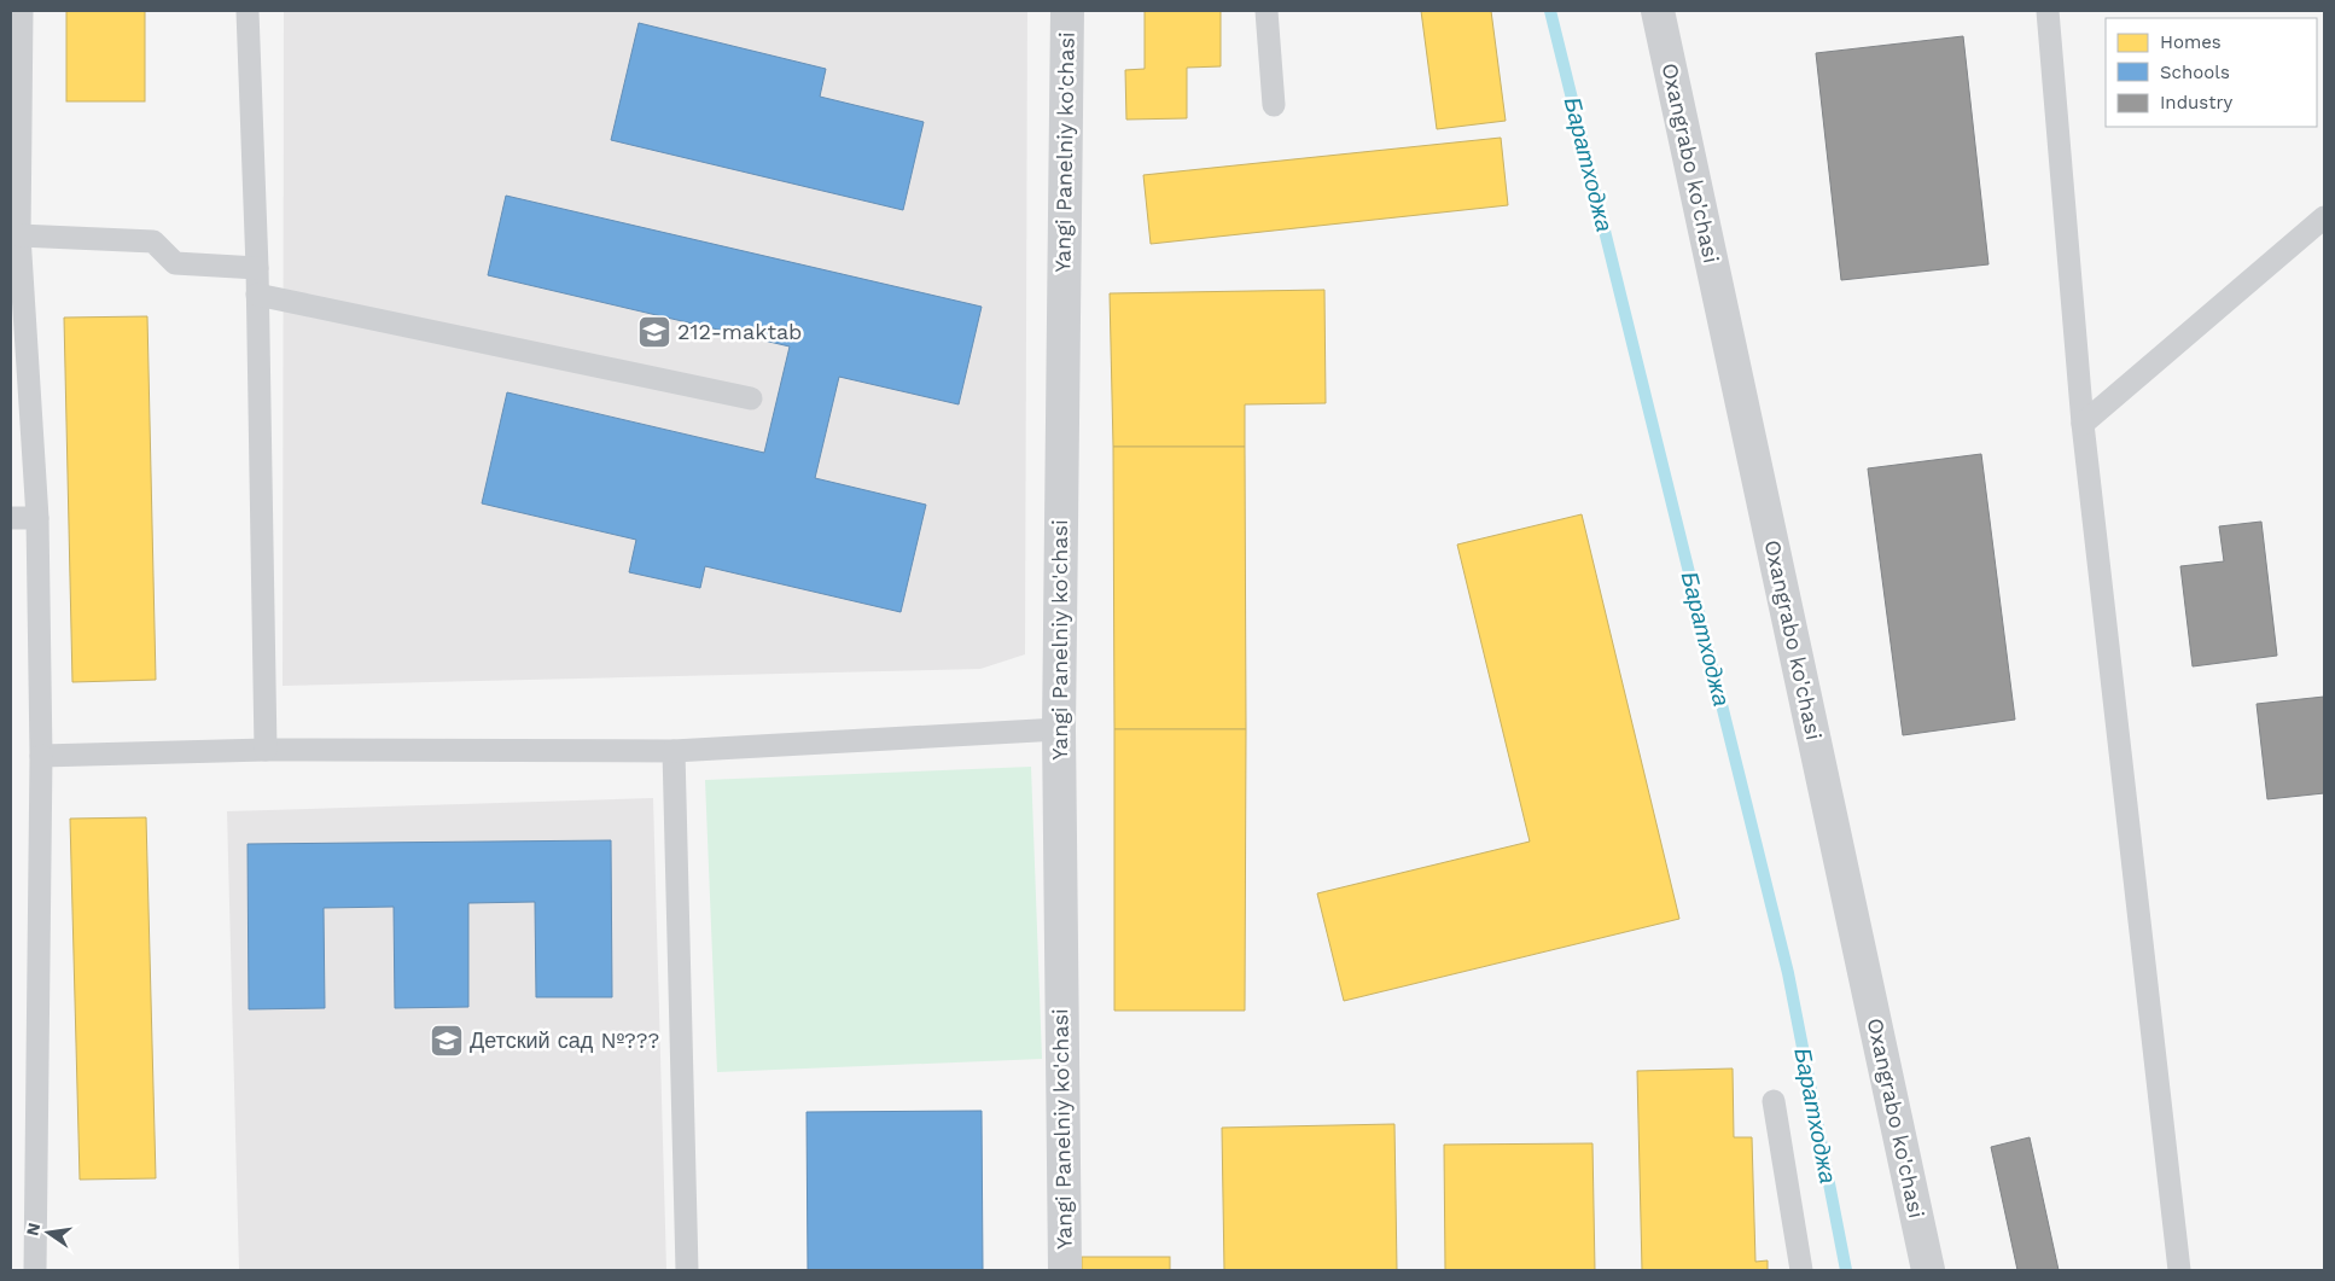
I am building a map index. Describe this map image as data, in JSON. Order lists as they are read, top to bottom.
{
  "streets": {
    "street": ["Yangi Panelniy ko'chasi", "Oxangrabo ko'chasi"]
  },
  "water": ["Баратходжа"],
  "places": {
    "school or university": ["212-maktab", "Детский сад №???"]
  },
  "legend": ["Homes", "Schools", "Industry"],
  "north": "left"
}
